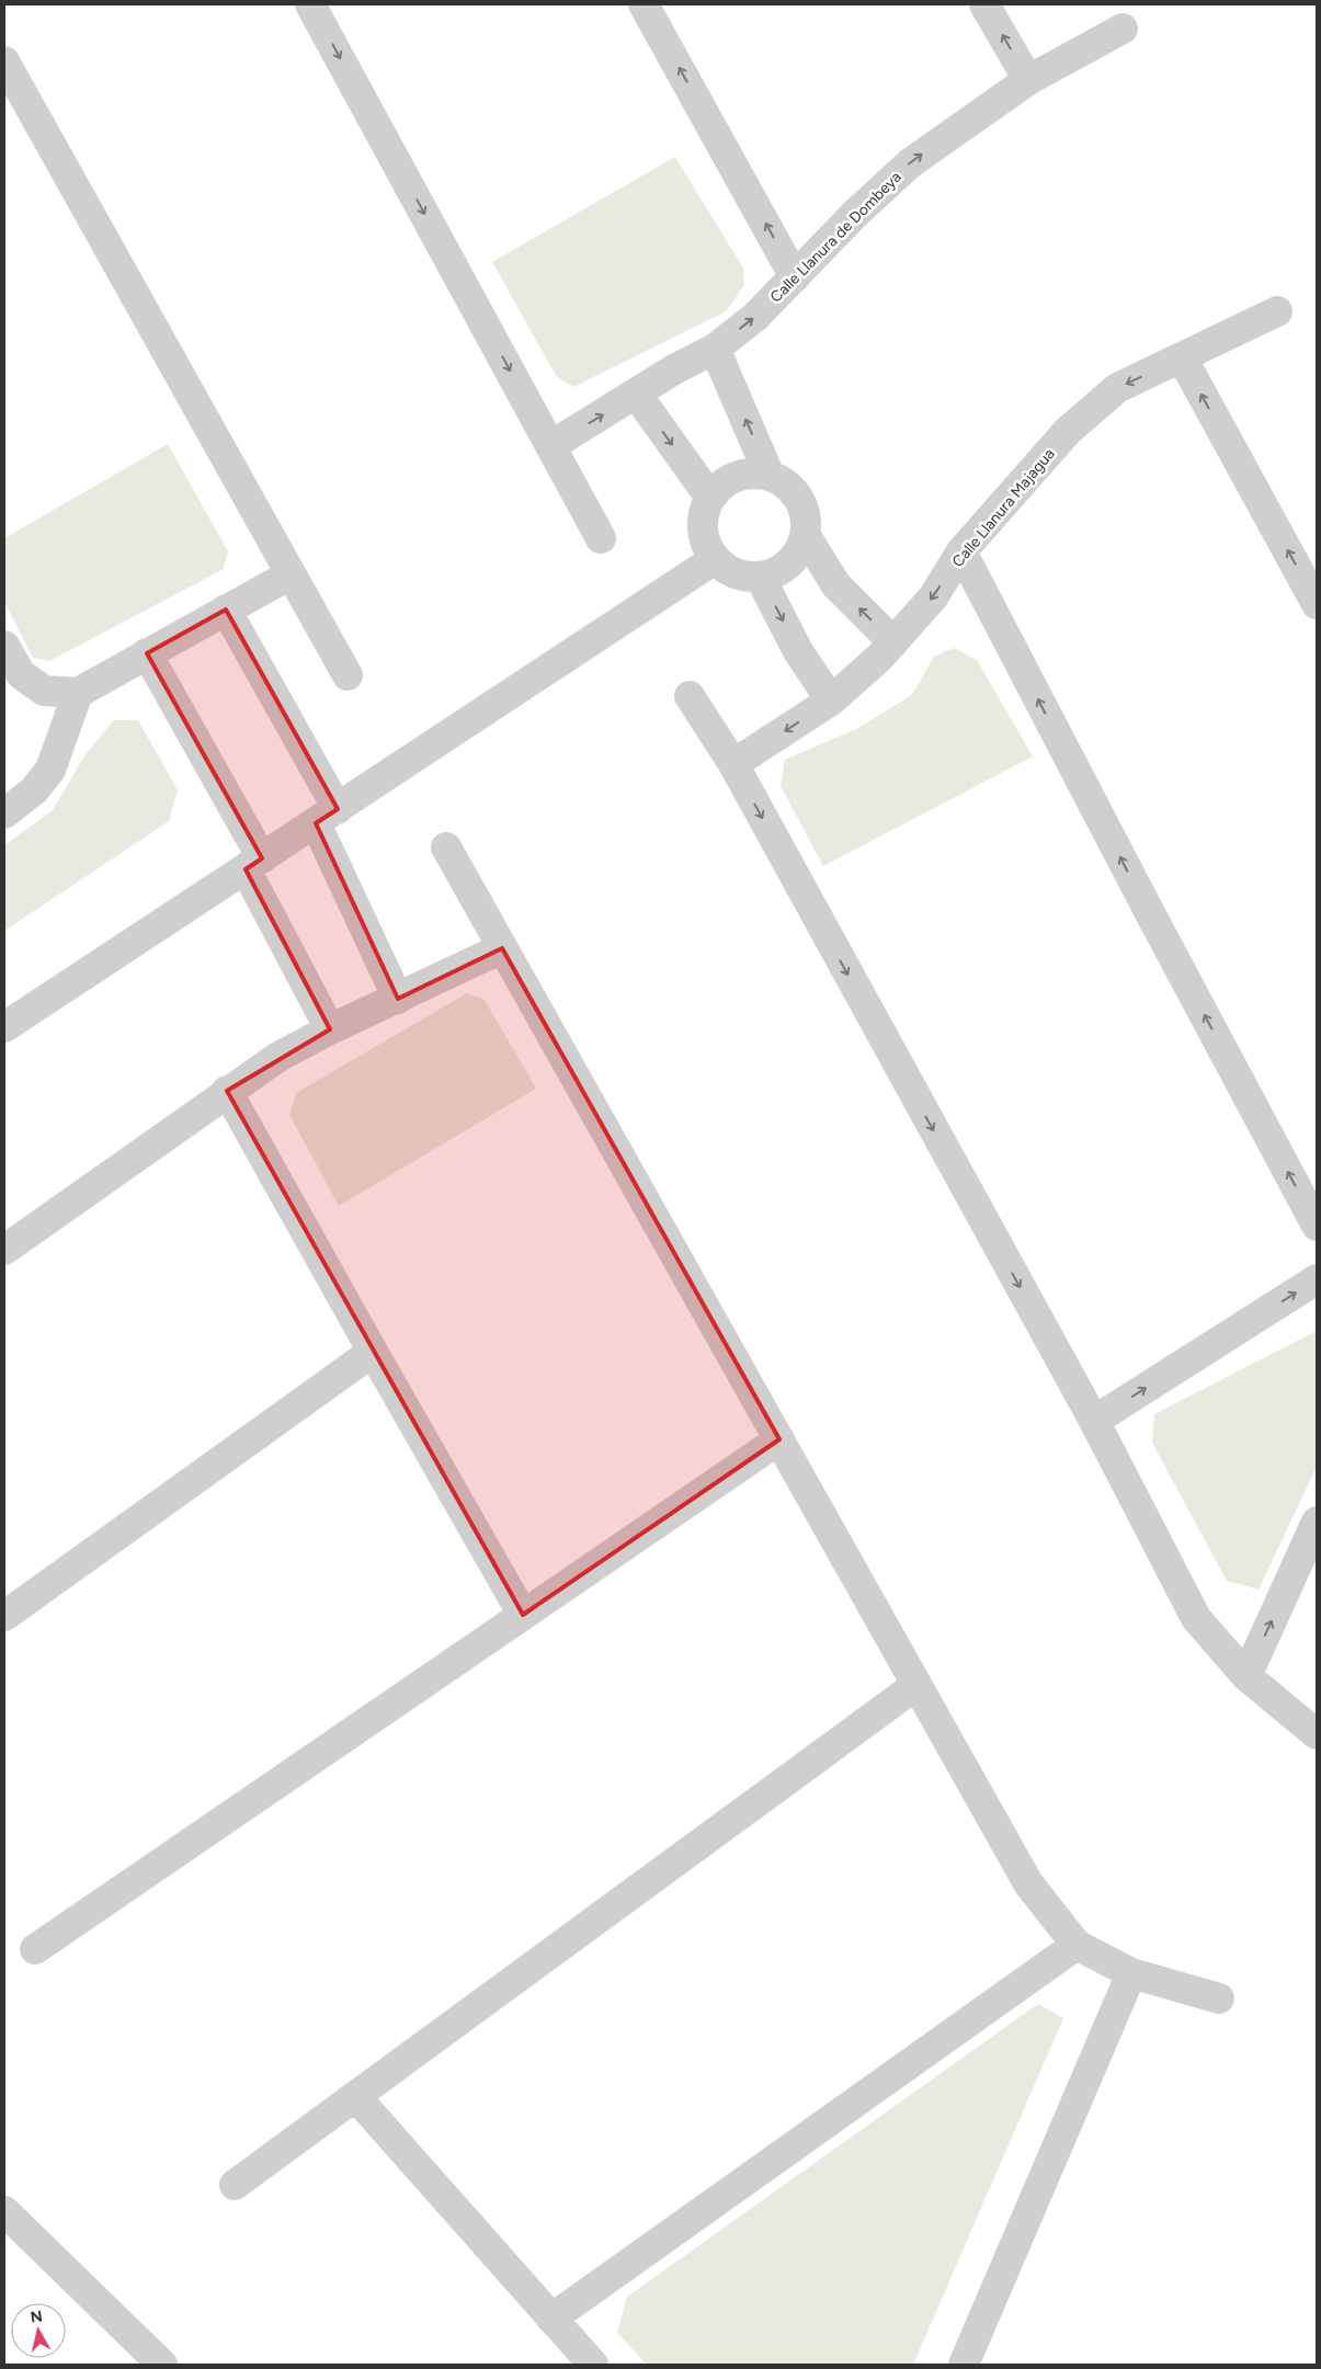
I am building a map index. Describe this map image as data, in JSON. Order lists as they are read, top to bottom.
{
  "streets": {
    "street": ["Calle Llanura de Dombeya", "Calle Llanura Majagua"]
  },
  "one_way": ["Calle Llanura de Dombeya", "Calle Llanura Majagua"],
  "north": "top"
}
